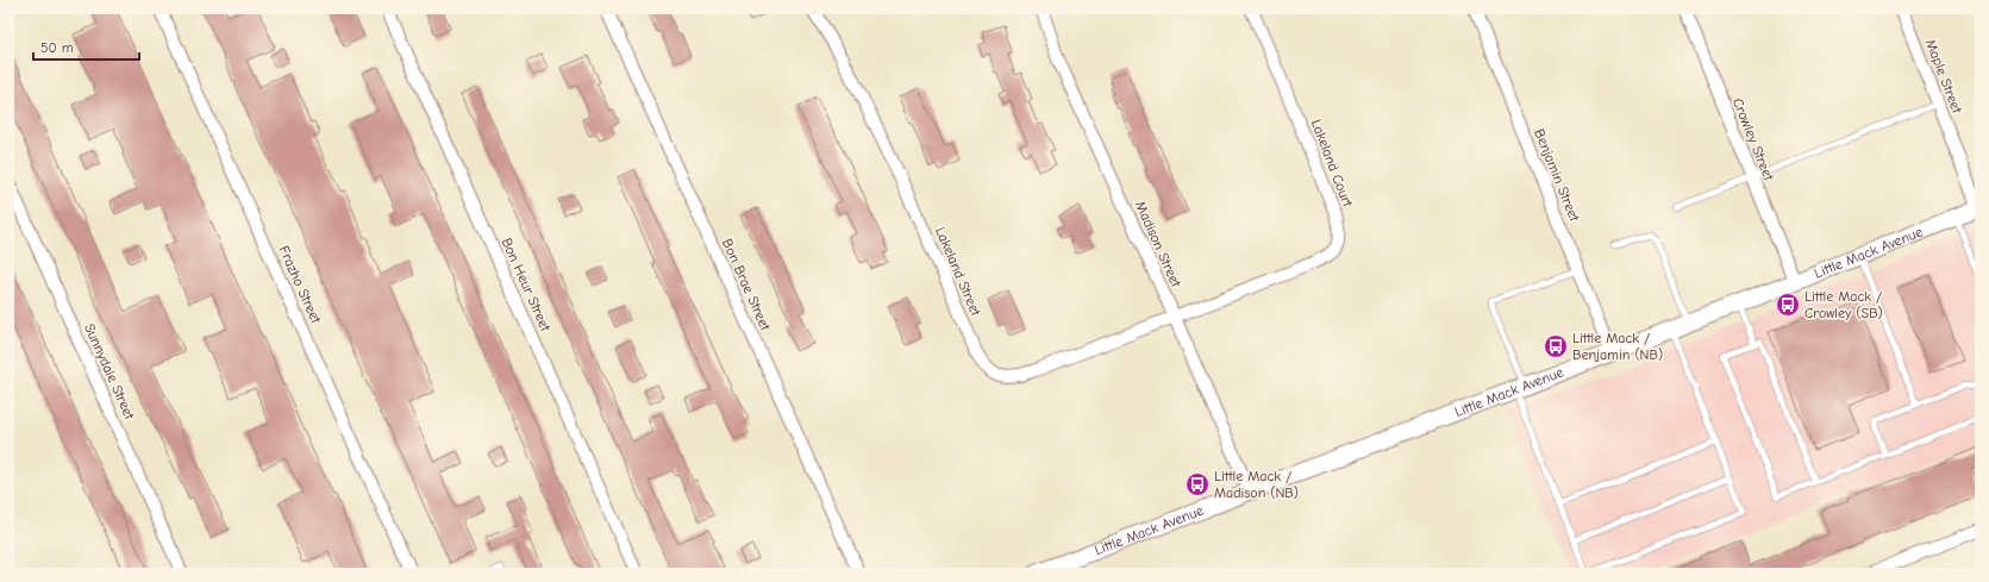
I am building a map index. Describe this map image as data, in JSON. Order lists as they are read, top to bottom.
{
  "streets": {
    "main road": ["Little Mack Avenue"],
    "street": [
      "Maple Street",
      "Crowley Street",
      "Lakeland Court",
      "Benjamin Street",
      "Madison Street",
      "Lakeland Street",
      "Frazho Street",
      "Bon Heur Street",
      "Bon Brae Street",
      "Sunnydale Street"
    ]
  },
  "crossings": [
    ["Maple Street", "Little Mack Avenue"],
    ["Crowley Street", "Little Mack Avenue"],
    ["Lakeland Court", "Madison Street"],
    ["Lakeland Court", "Lakeland Street"],
    ["Benjamin Street", "Little Mack Avenue"],
    ["Madison Street", "Little Mack Avenue"],
    ["Madison Street", "Lakeland Street"]
  ],
  "places": {
    "bus stop": ["Little Mack / Crowley (SB)", "Little Mack / Benjamin (NB)", "Little Mack / Madison (NB)"]
  },
  "scale_bar": "50 m"
}
